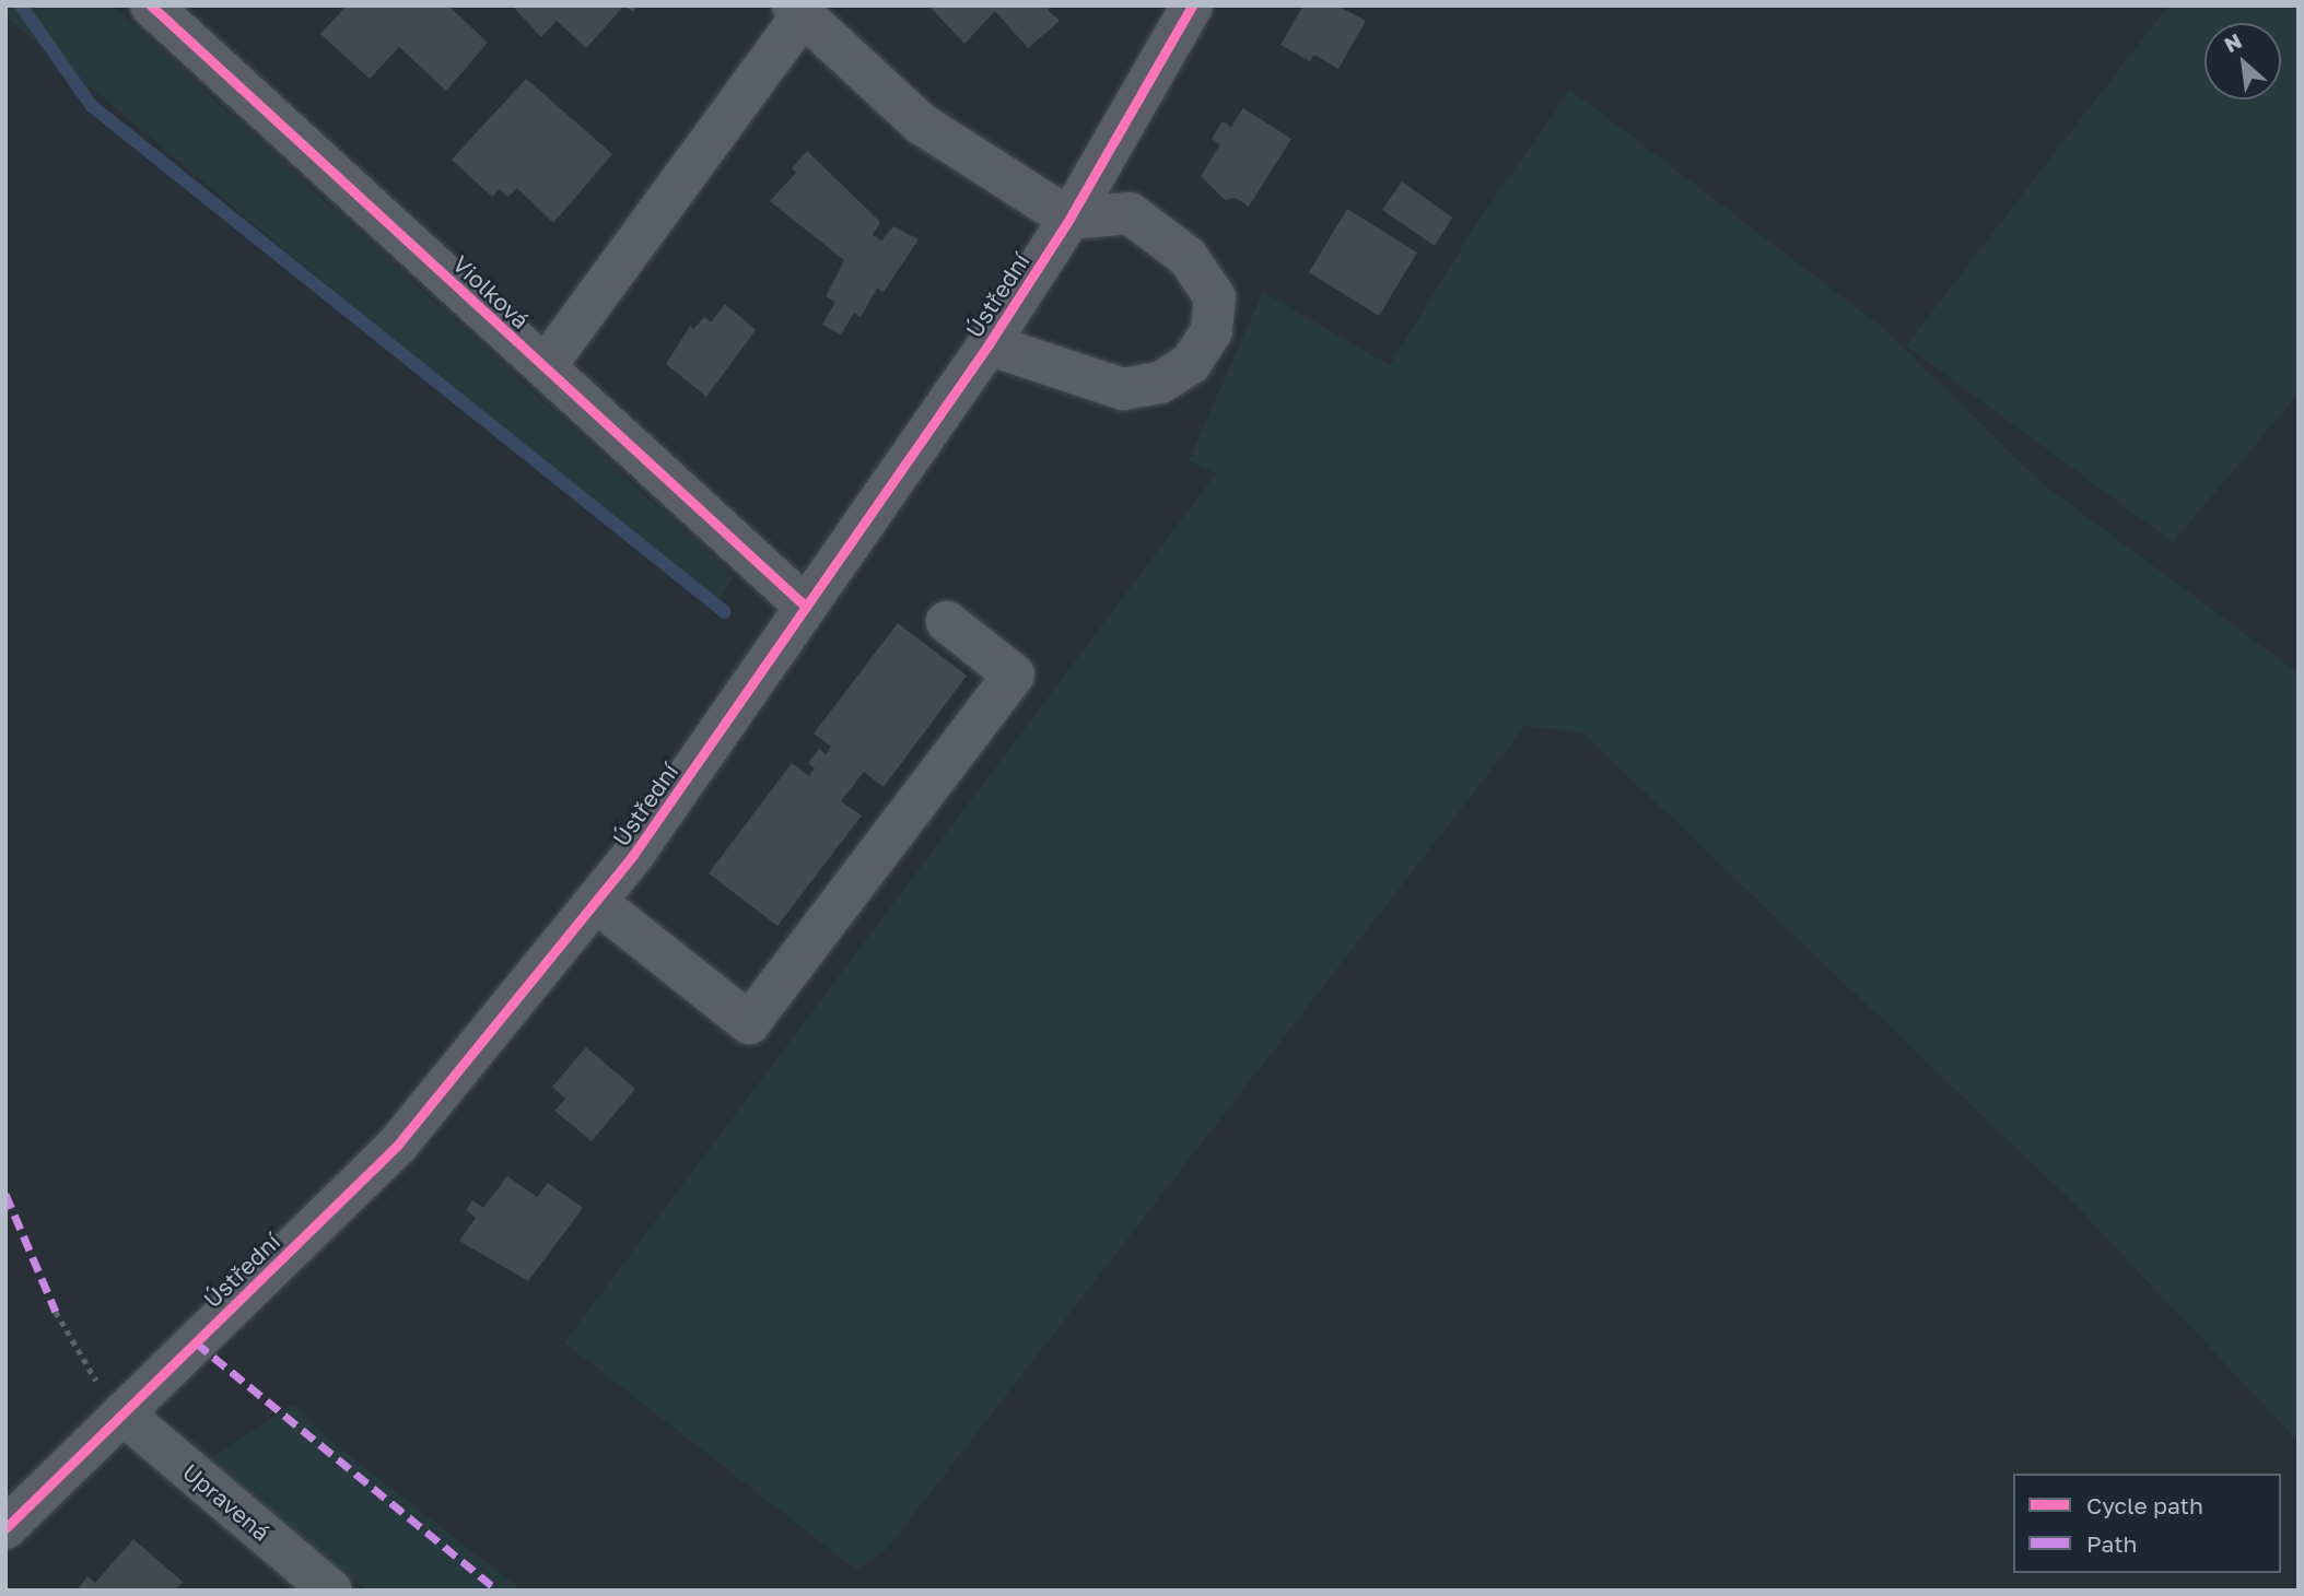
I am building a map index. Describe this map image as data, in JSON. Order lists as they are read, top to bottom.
{
  "streets": {
    "street": ["Violková", "Ústřední", "Upravená"]
  },
  "crossings": [
    ["Violková", "Ústřední"],
    ["Ústřední", "Upravená"]
  ],
  "legend": ["Cycle path", "Path"],
  "north": "top left"
}
